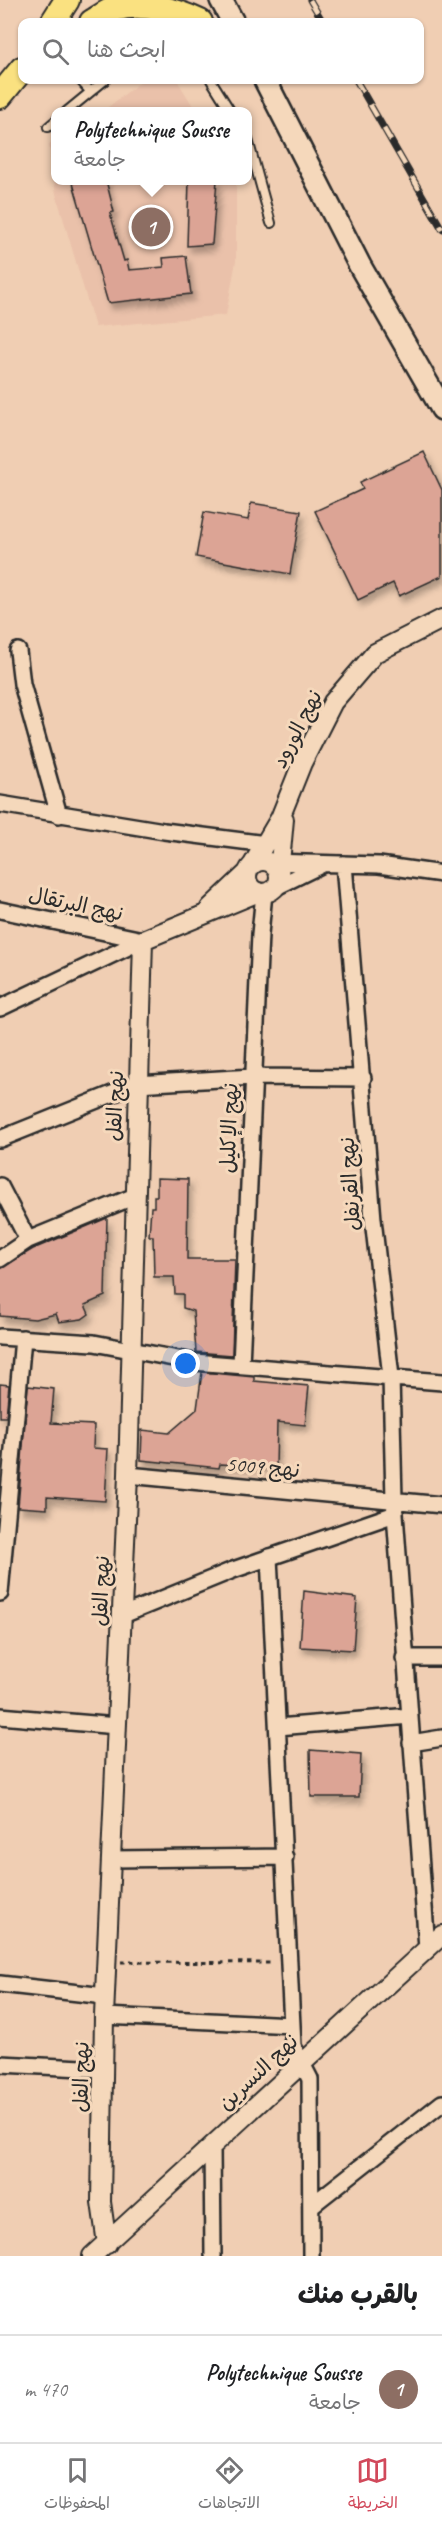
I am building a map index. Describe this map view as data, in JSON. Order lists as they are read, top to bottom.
{
  "streets": {
    "street": [
      "نهج الورود",
      "نهج البرتقال",
      "نهج الفل",
      "نهج الإكليل",
      "نهج القرنفل",
      "نهج 5009",
      "نهج النسرين"
    ]
  },
  "crossings": [
    ["نهج البرتقال", "نهج الفل"],
    ["نهج الفل", "نهج 5009"],
    ["نهج الفل", "نهج النسرين"],
    ["نهج القرنفل", "نهج 5009"],
    ["نهج القرنفل", "نهج النسرين"]
  ],
  "page": {
    "search": "ابحث هنا",
    "popup": ["Polytechnique Sousse", "جامعة"],
    "pins": "1",
    "heading": "بالقرب منك",
    "list": [
      {
        "mark": "1",
        "name": "Polytechnique Sousse",
        "note": "جامعة",
        "value": "470 m"
      }
    ],
    "nav": ["الخريطة", "الاتجاهات", "المحفوظات"]
  }
}
